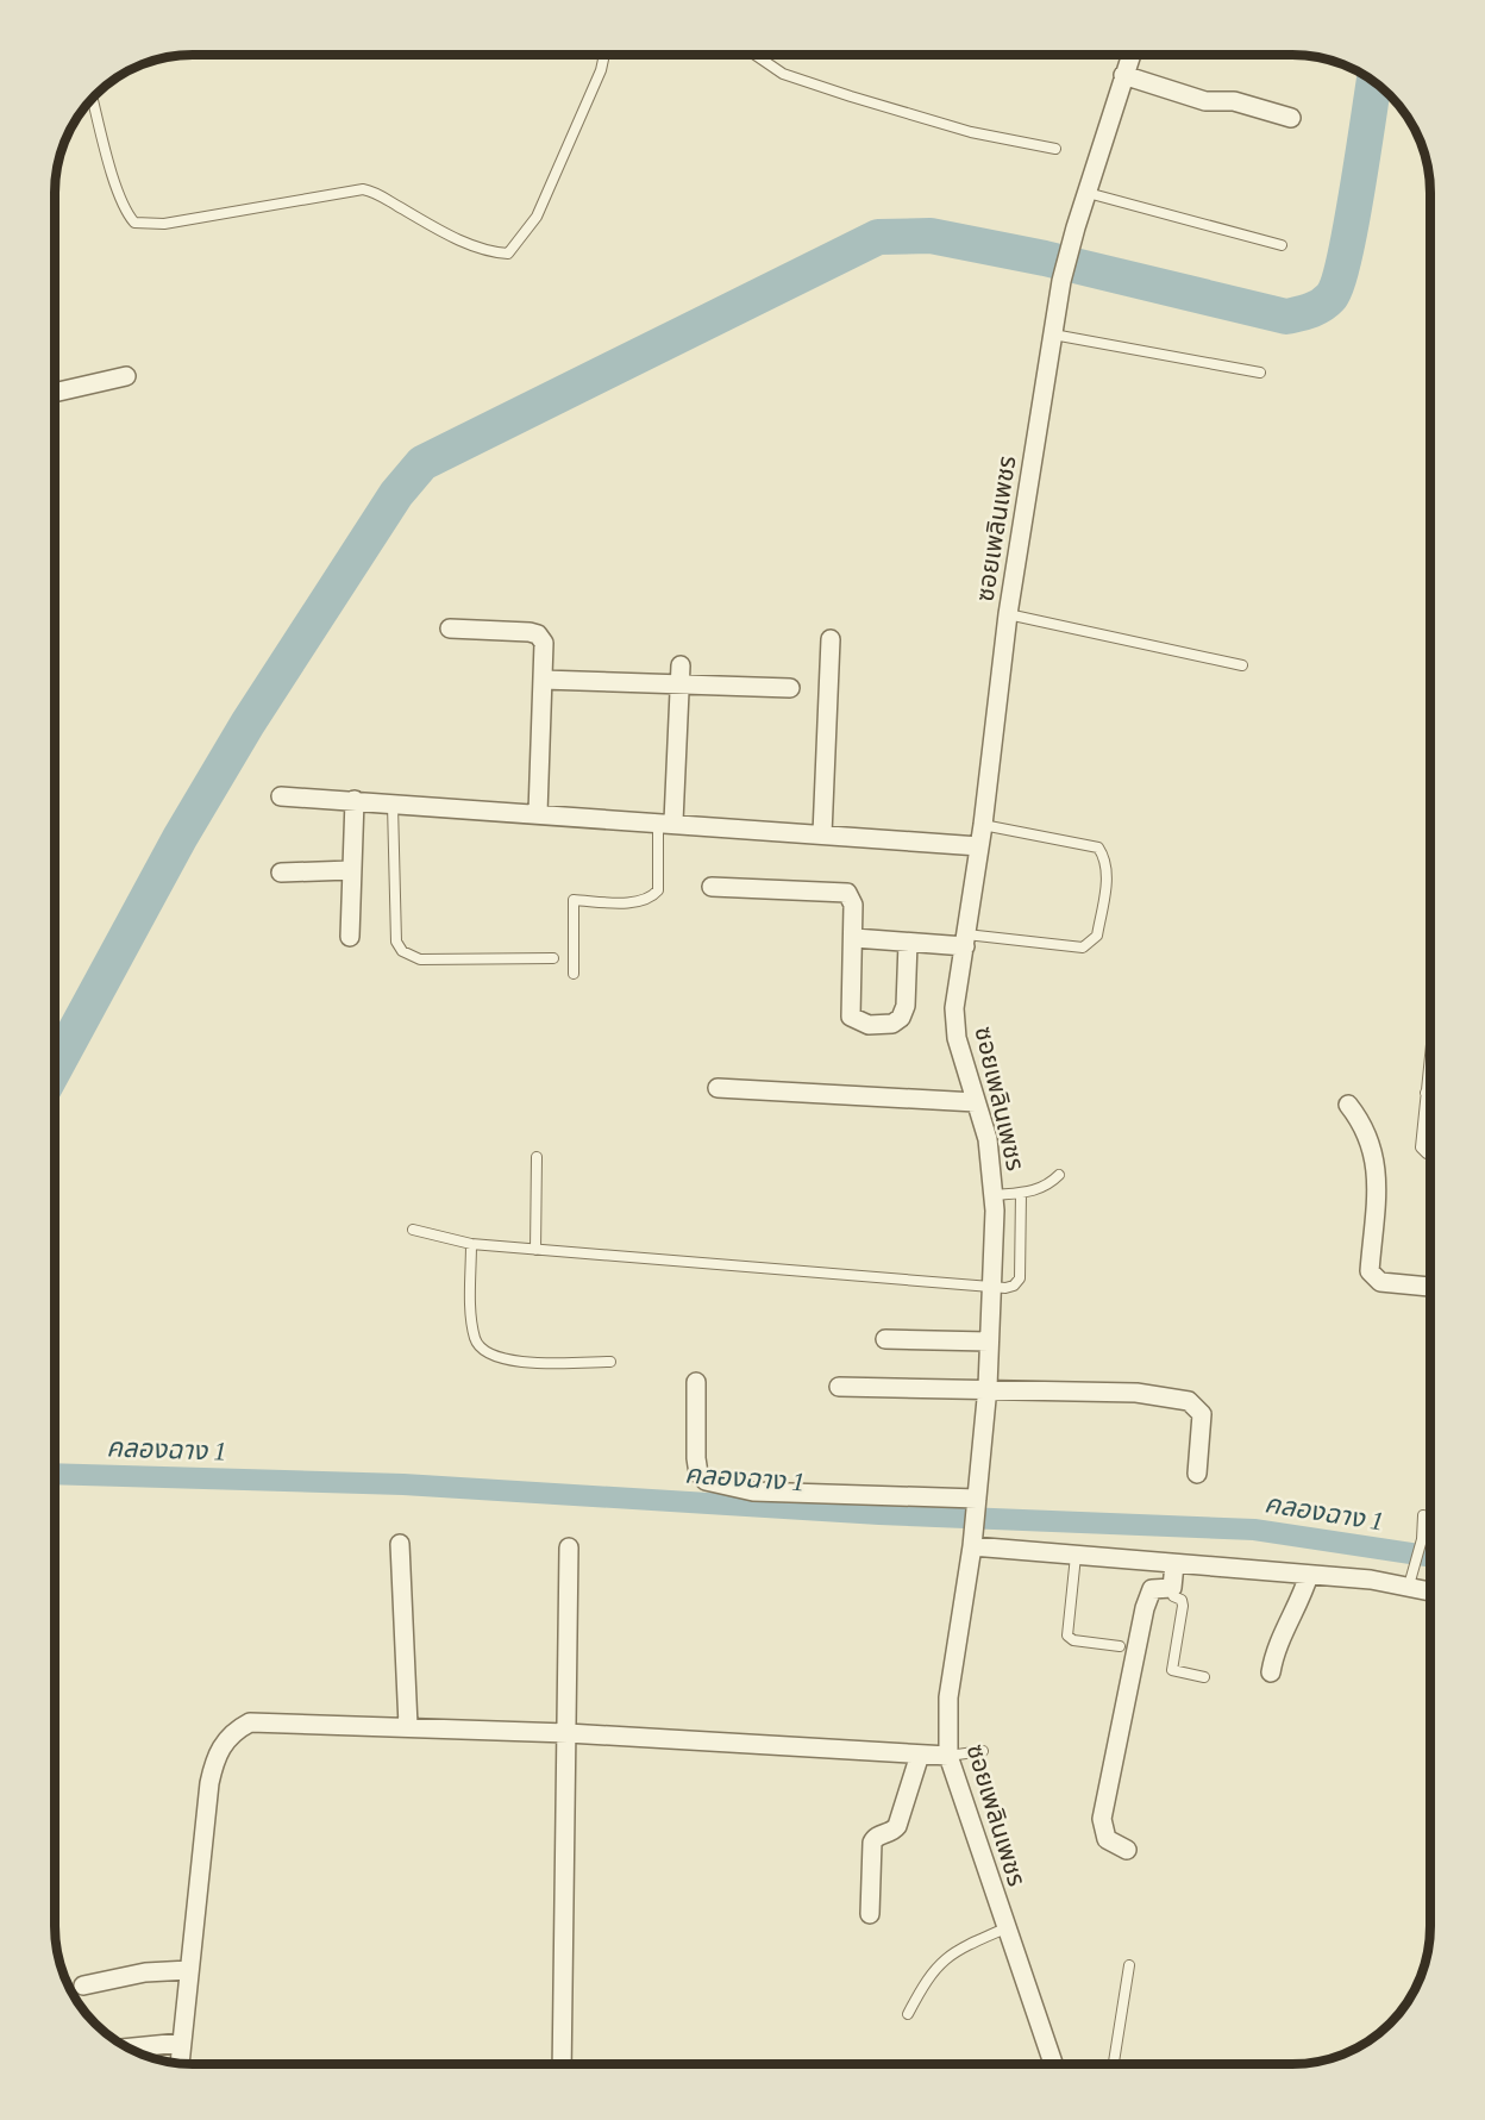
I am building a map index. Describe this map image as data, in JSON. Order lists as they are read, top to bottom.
{
  "streets": {
    "street": ["ซอยเพลินเพชร"]
  },
  "water": ["คลองฉาง 1"]
}
